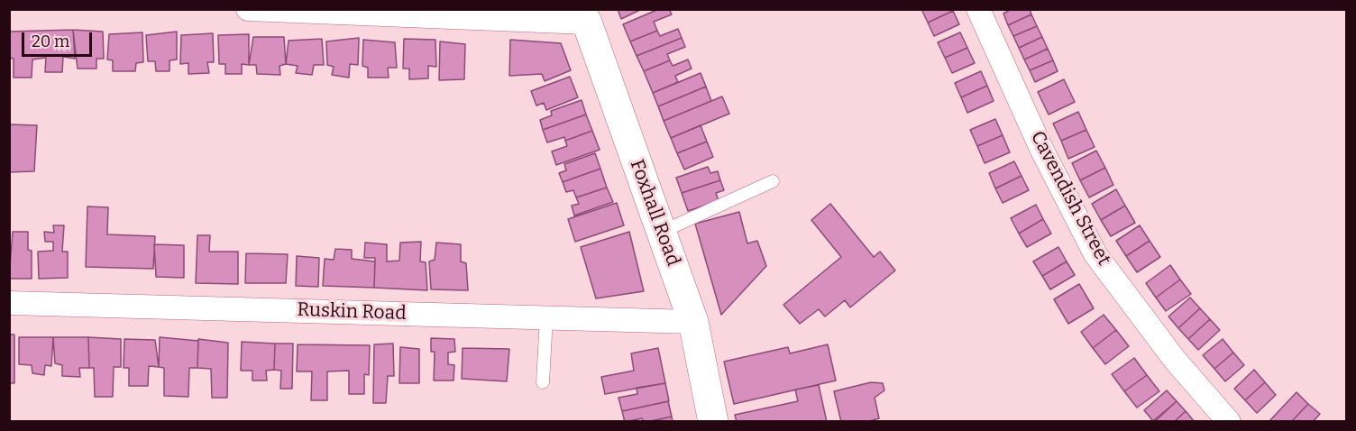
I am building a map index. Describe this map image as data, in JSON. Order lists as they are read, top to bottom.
{
  "streets": {
    "main road": ["Foxhall Road"],
    "street": ["Cavendish Street", "Ruskin Road"]
  },
  "crossings": [
    ["Foxhall Road", "Ruskin Road"]
  ],
  "scale_bar": "20 m"
}
